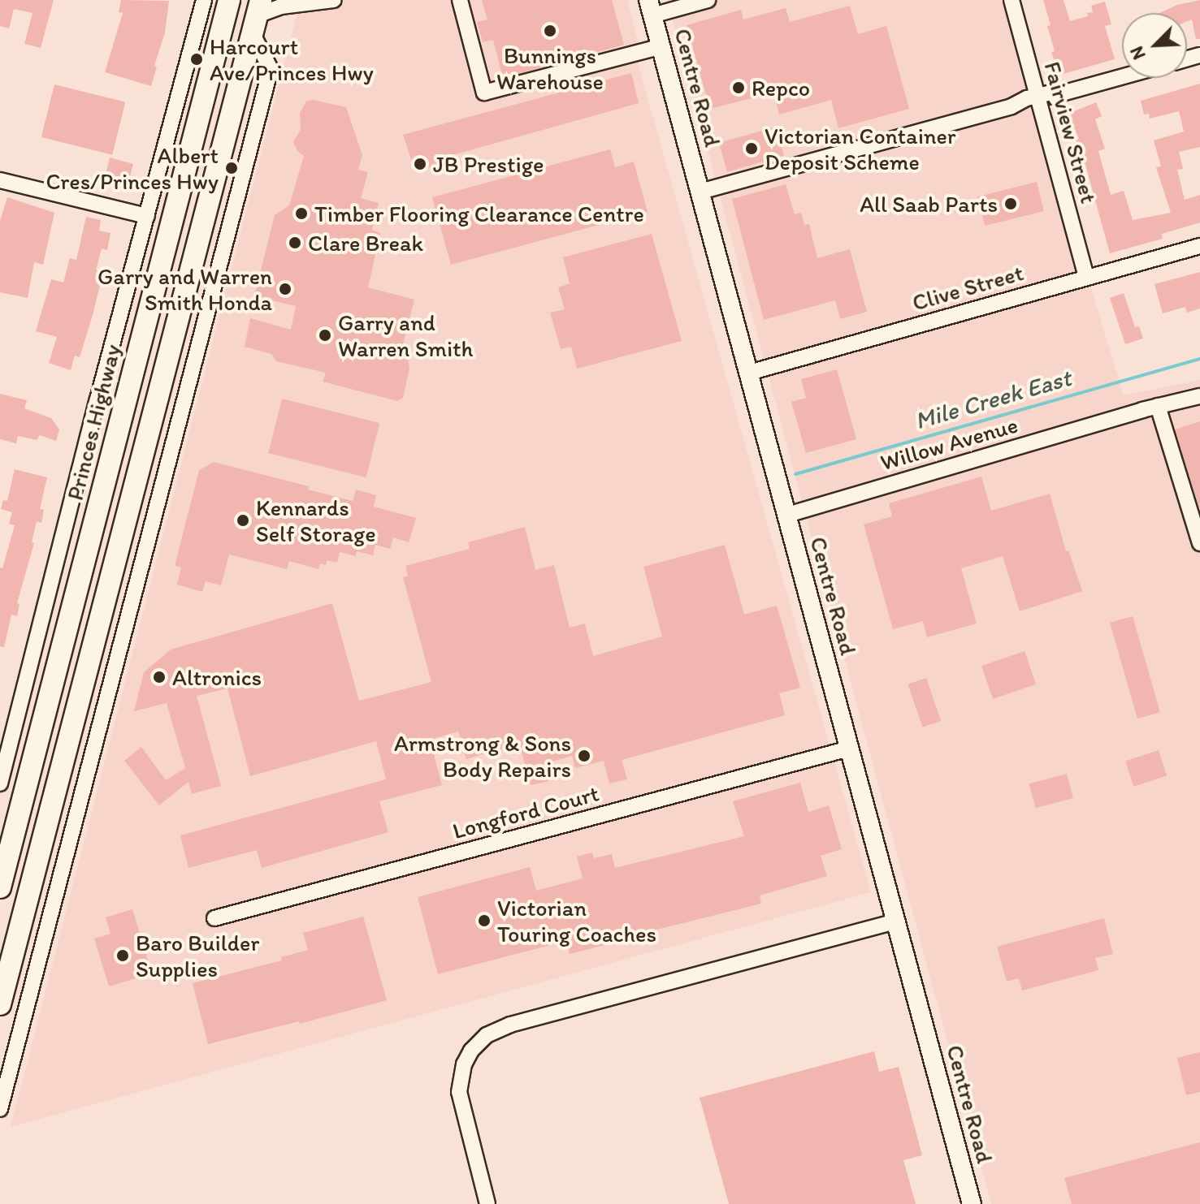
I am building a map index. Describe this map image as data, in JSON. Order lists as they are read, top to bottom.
{
  "streets": {
    "highway": ["Princes Highway"],
    "main road": ["Centre Road"],
    "street": [
      "Fairview Street",
      "Clive Street",
      "Willow Avenue",
      "Longford Court"
    ]
  },
  "crossings": [
    ["Centre Road", "Clive Street"],
    ["Centre Road", "Willow Avenue"],
    ["Centre Road", "Longford Court"],
    ["Fairview Street", "Clive Street"]
  ],
  "water": ["Mile Creek East"],
  "places": [
    "Bunnings Warehouse",
    "Harcourt Ave/Princes Hwy",
    "Repco",
    "Victorian Container Deposit Scheme",
    "JB Prestige",
    "Albert Cres/Princes Hwy",
    "All Saab Parts",
    "Timber Flooring Clearance Centre",
    "Clare Break",
    "Garry and Warren Smith Honda",
    "Garry and Warren Smith",
    "Kennards Self Storage",
    "Altronics",
    "Armstrong & Sons Body Repairs",
    "Victorian Touring Coaches",
    "Baro Builder Supplies"
  ],
  "north": "bottom left"
}
